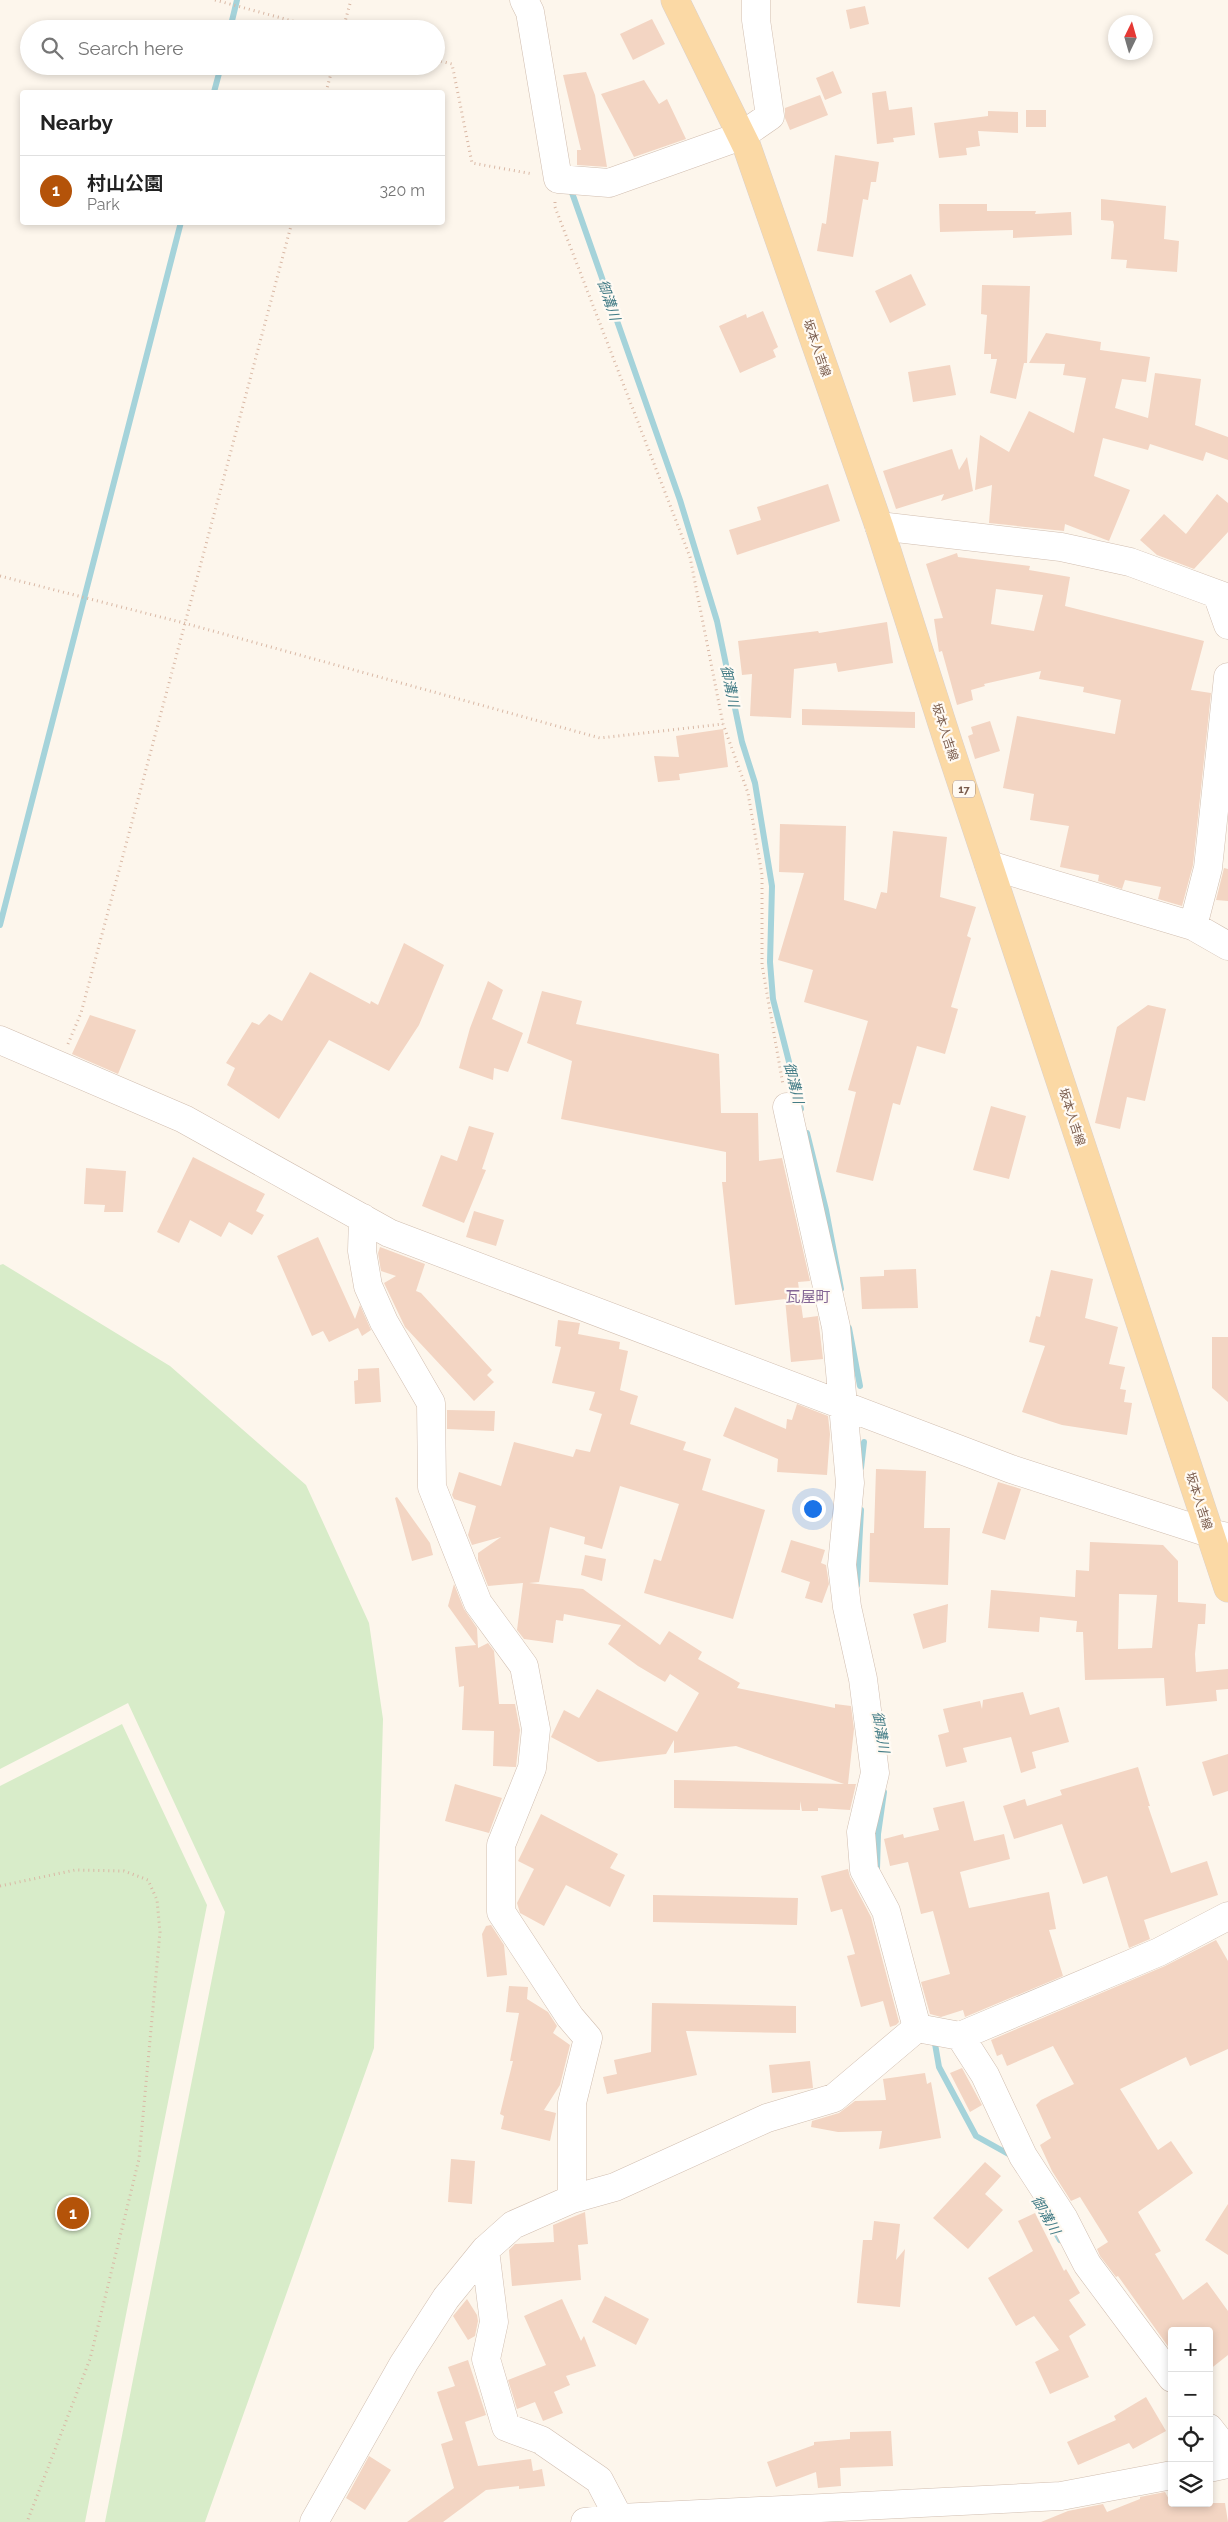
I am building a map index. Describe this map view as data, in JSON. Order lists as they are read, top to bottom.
{
  "streets": {
    "main road": ["坂本人吉線", "17"]
  },
  "districts": ["瓦屋町"],
  "water": ["御溝川"],
  "north": "top",
  "page": {
    "search": "Search here",
    "heading": "Nearby",
    "list": [
      {
        "mark": "1",
        "name": "村山公園",
        "note": "Park",
        "value": "320 m"
      }
    ],
    "pins": "1",
    "map_buttons": ["+", "−"]
  }
}
